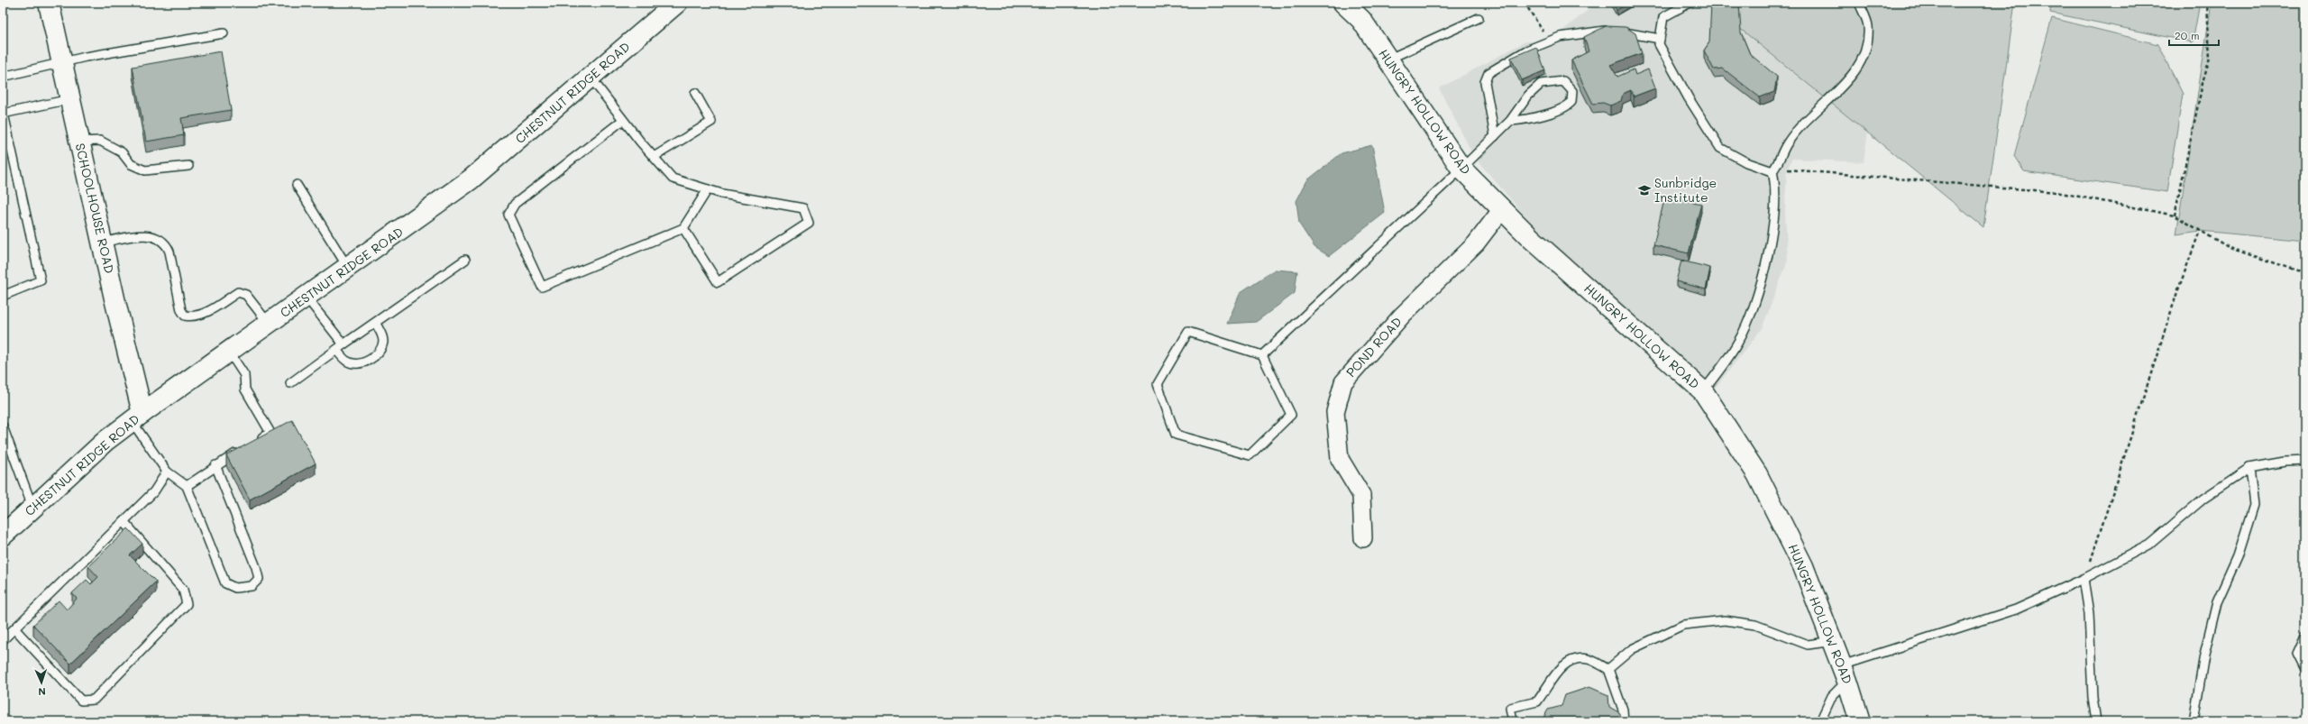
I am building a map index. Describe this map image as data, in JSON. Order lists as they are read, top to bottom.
{
  "streets": {
    "street": [
      "CHESTNUT RIDGE ROAD",
      "HUNGRY HOLLOW ROAD",
      "SCHOOLHOUSE ROAD",
      "POND ROAD"
    ]
  },
  "crossings": [
    ["CHESTNUT RIDGE ROAD", "SCHOOLHOUSE ROAD"],
    ["HUNGRY HOLLOW ROAD", "POND ROAD"]
  ],
  "places": {
    "school or university": ["Sunbridge Institute"]
  },
  "scale_bar": "20 m",
  "north": "bottom"
}
